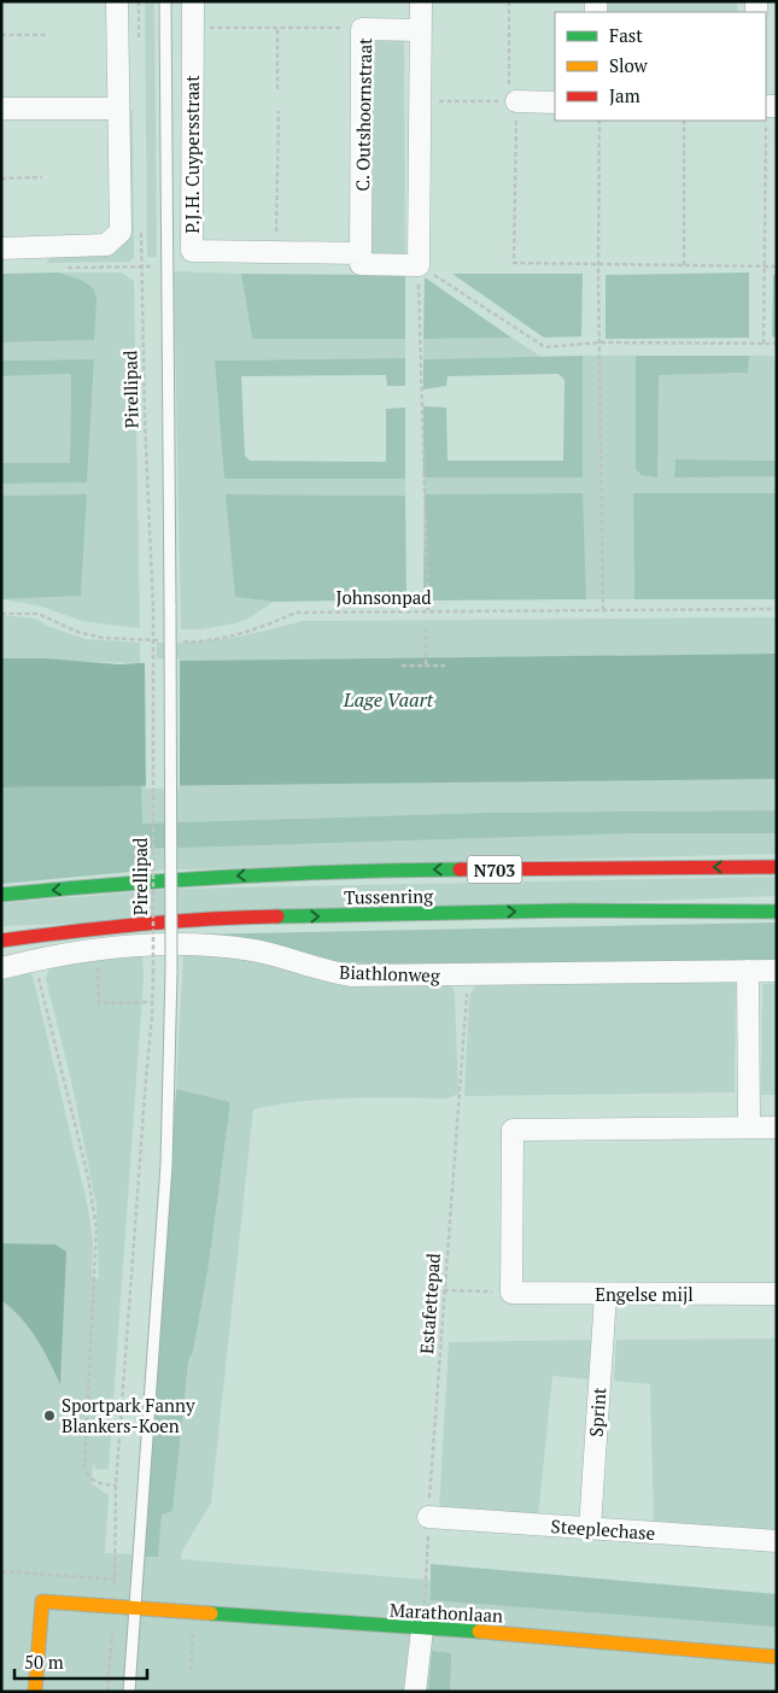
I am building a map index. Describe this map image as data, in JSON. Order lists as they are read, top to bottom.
{
  "streets": {
    "main road": ["N703", "Tussenring", "Marathonlaan"],
    "street": [
      "C. Outshoornstraat",
      "P.J.H. Cuypersstraat",
      "Biathlonweg",
      "Engelse mijl",
      "Sprint",
      "Steeplechase"
    ],
    "path": ["Pirellipad", "Johnsonpad", "Estafettepad"]
  },
  "crossings": [
    ["C. Outshoornstraat", "P.J.H. Cuypersstraat"],
    ["Pirellipad", "Marathonlaan"],
    ["Engelse mijl", "Sprint"],
    ["Estafettepad", "Steeplechase"],
    ["Estafettepad", "Marathonlaan"],
    ["Sprint", "Steeplechase"]
  ],
  "water": ["Lage Vaart"],
  "places": ["Sportpark Fanny Blankers-Koen"],
  "legend": ["Fast", "Slow", "Jam"],
  "scale_bar": "50 m"
}
